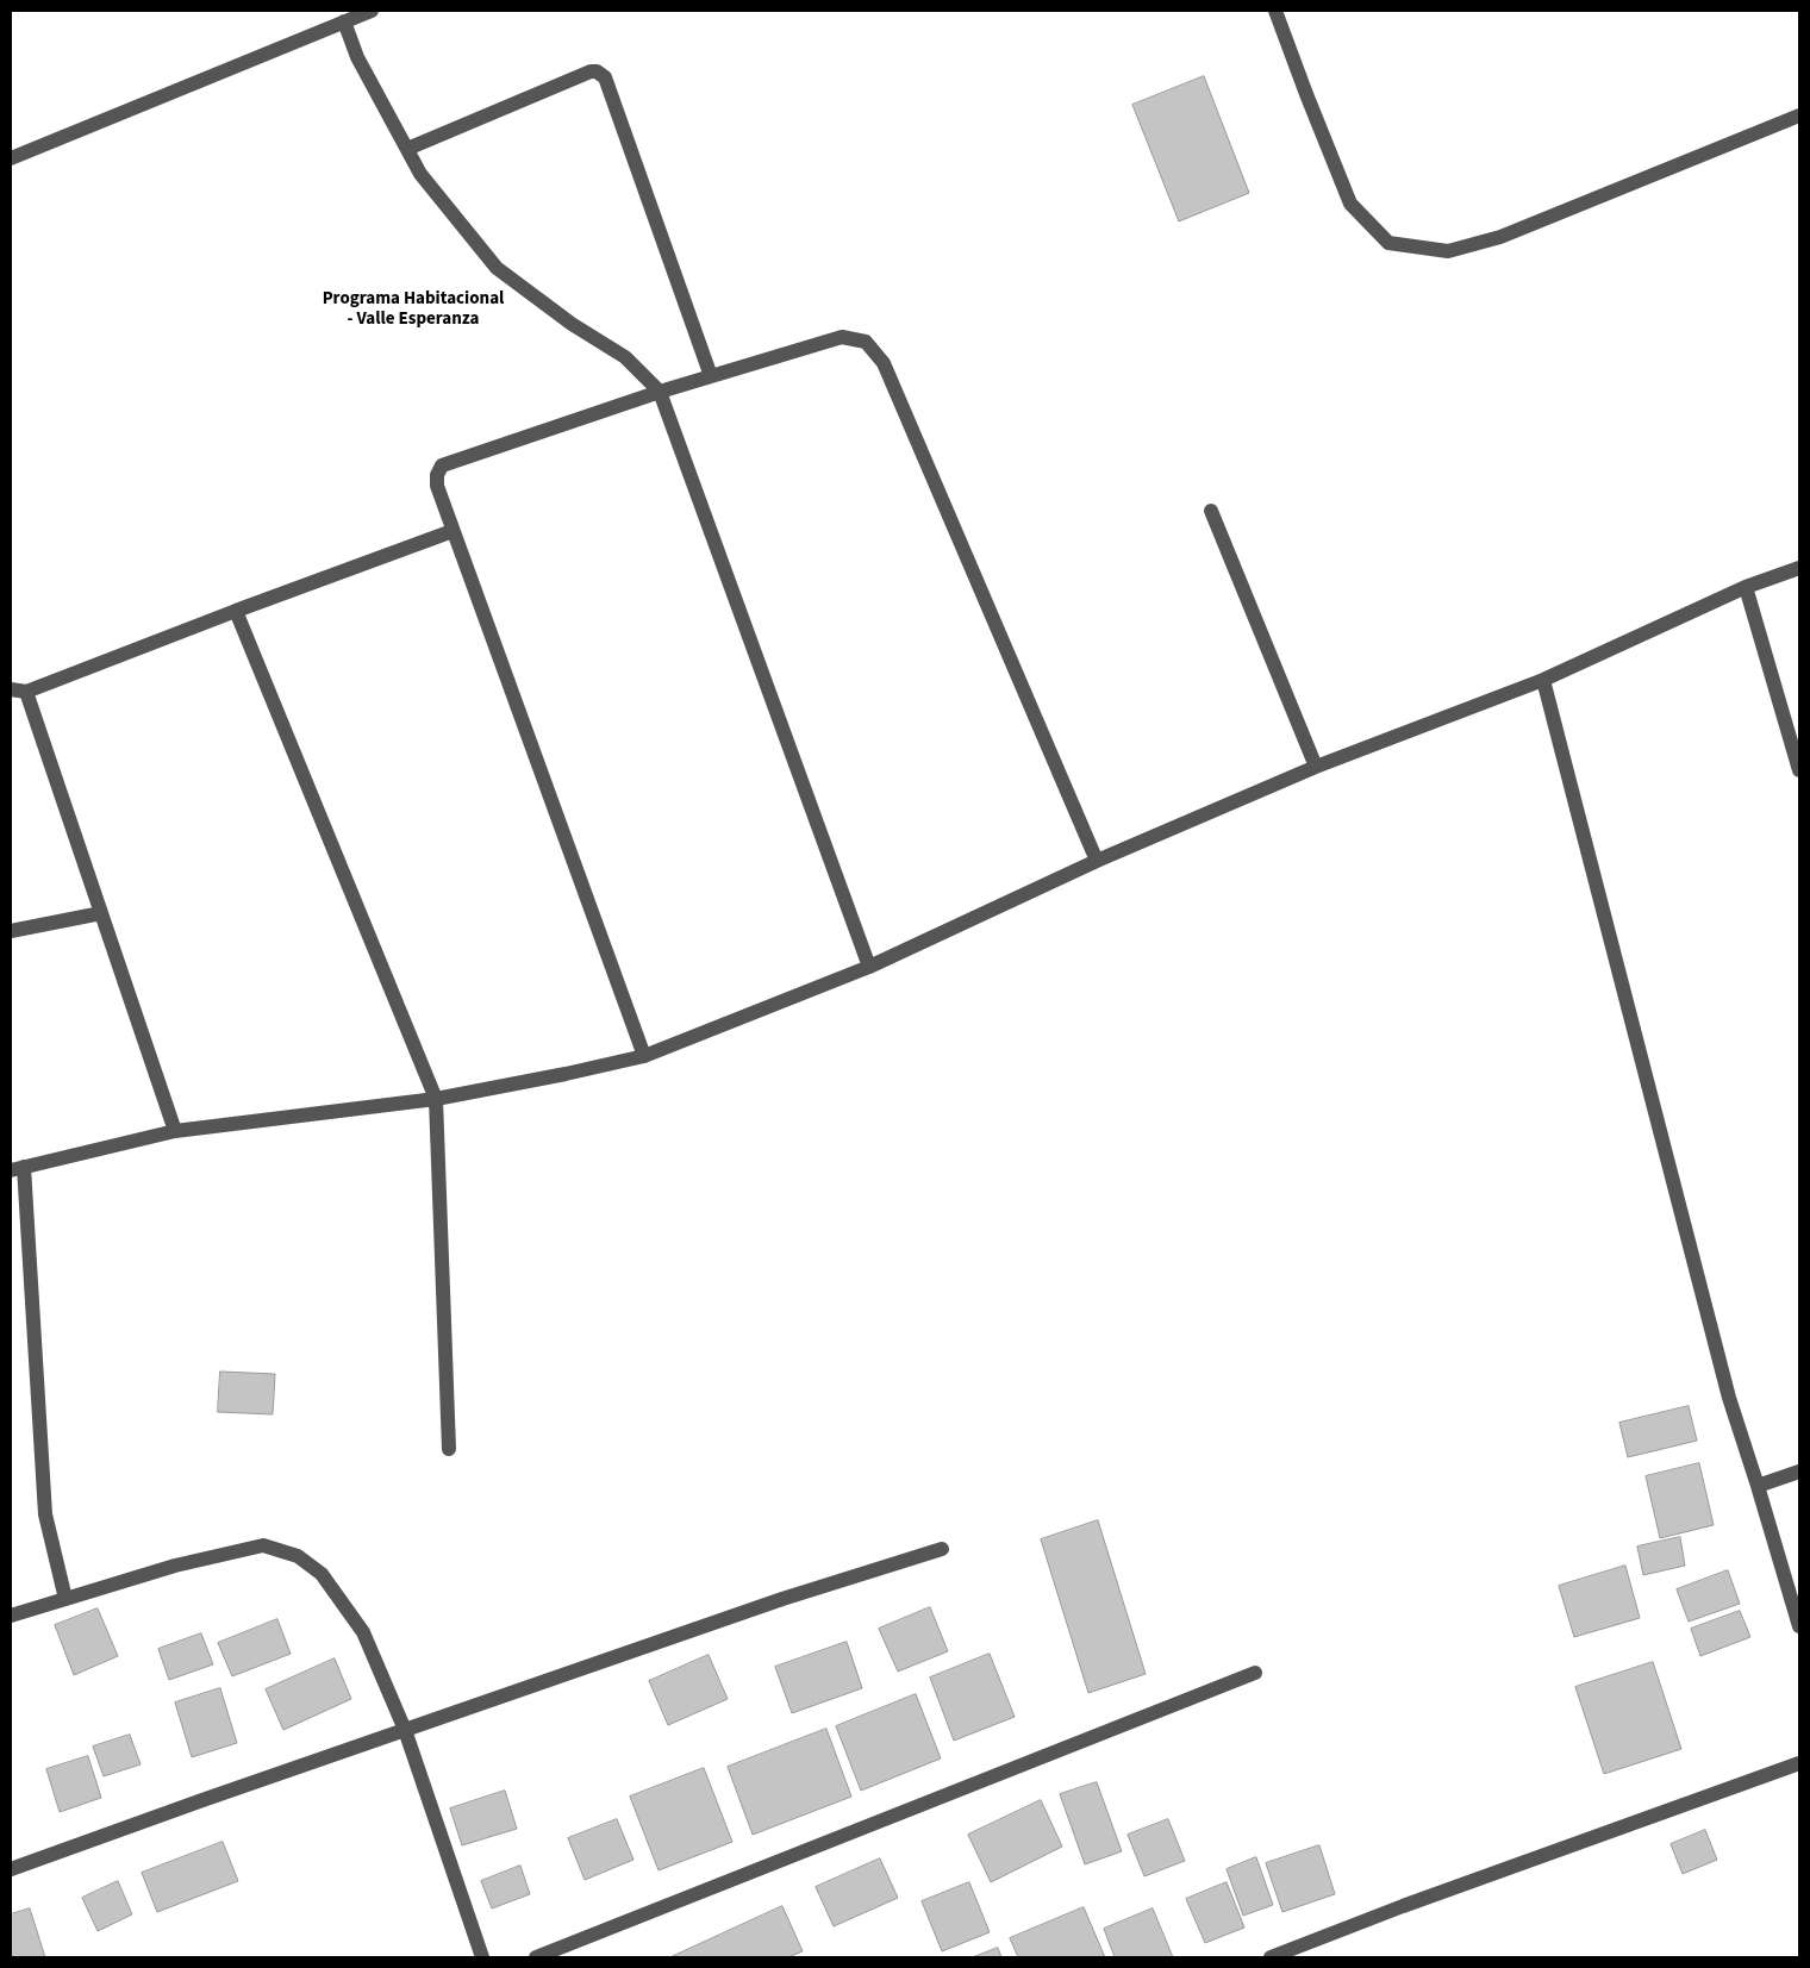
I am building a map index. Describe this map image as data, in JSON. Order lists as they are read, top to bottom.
{
  "districts": ["Programa Habitacional - Valle Esperanza"]
}
